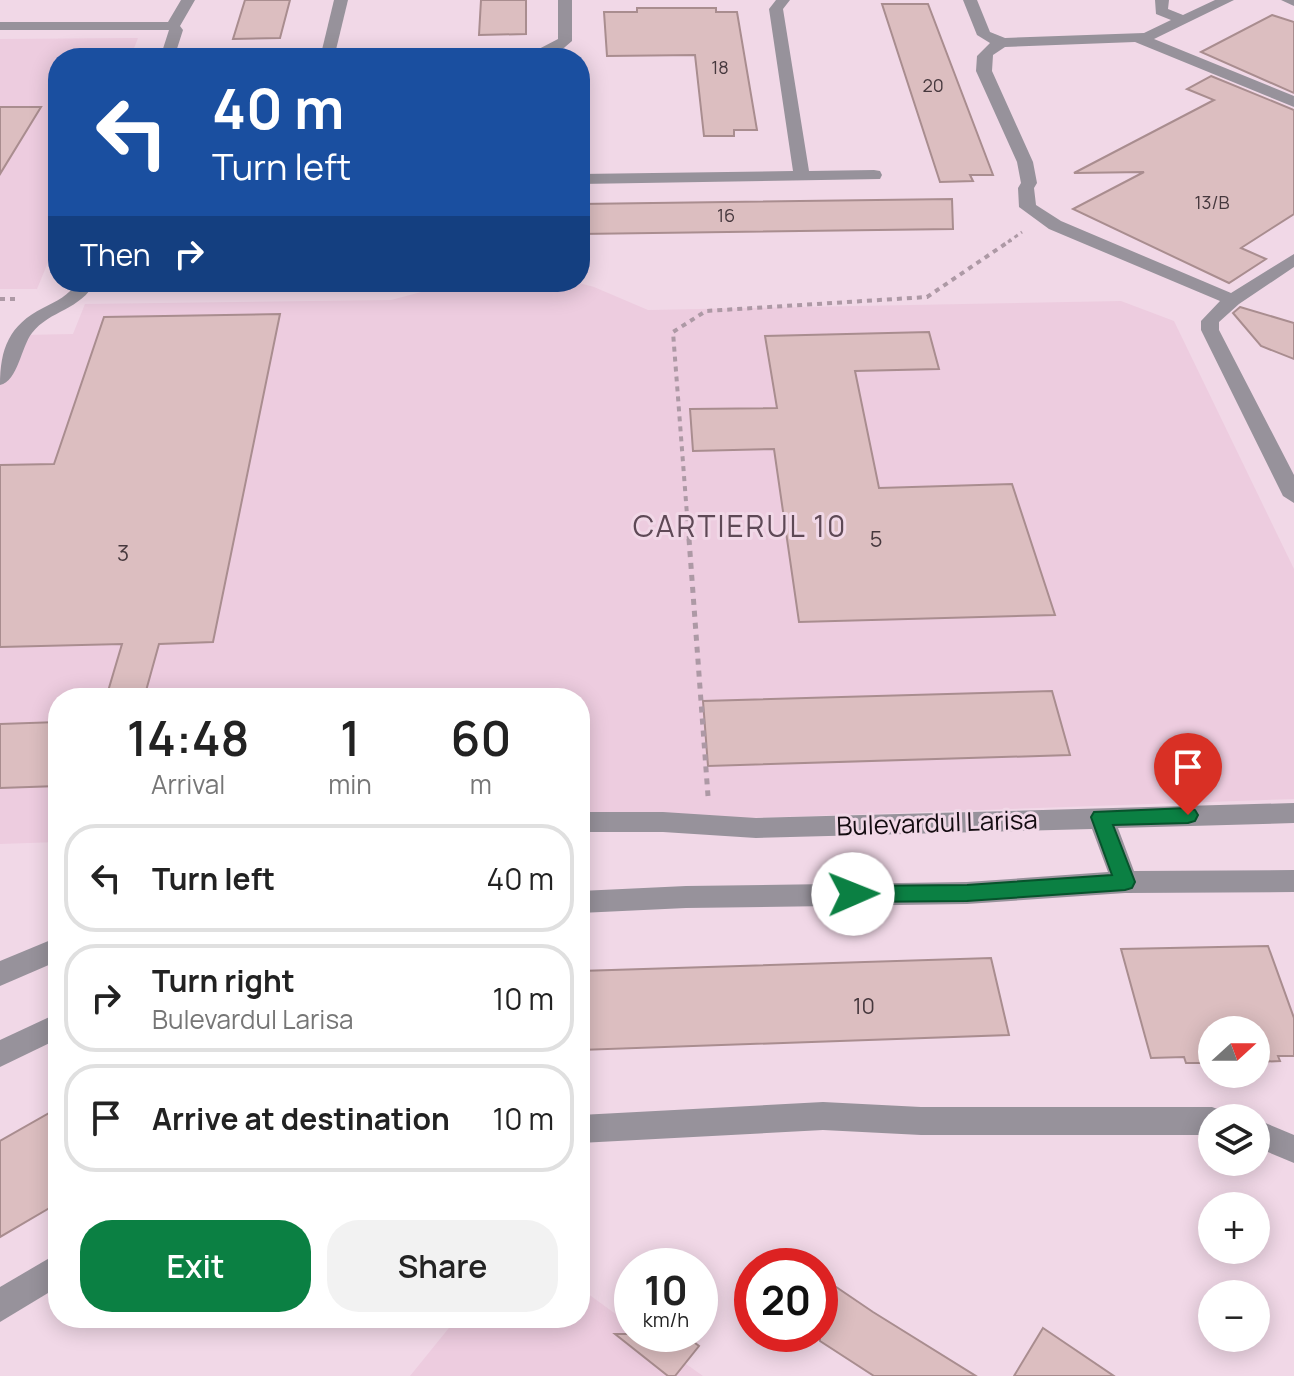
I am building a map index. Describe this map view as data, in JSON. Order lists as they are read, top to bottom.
{
  "streets": {
    "street": ["Bulevardul Larisa"]
  },
  "districts": ["CARTIERUL 10"],
  "house_numbers": [
    "18",
    "20",
    "13/B",
    "16",
    "5",
    "3",
    "10"
  ],
  "north": "right",
  "page": {
    "turn": ["40 m", "Turn left"],
    "then": "Then",
    "eta": [
      "14:48",
      "Arrival",
      "1",
      "min",
      "60",
      "m"
    ],
    "list": [
      {
        "name": "Turn left",
        "value": "40 m"
      },
      {
        "name": "Turn right",
        "note": "Bulevardul Larisa",
        "value": "10 m"
      },
      {
        "name": "Arrive at destination",
        "value": "10 m"
      }
    ],
    "map_buttons": ["+", "−"],
    "buttons": ["Exit", "Share"],
    "speed": "10 km/h",
    "limit": "20"
  }
}
